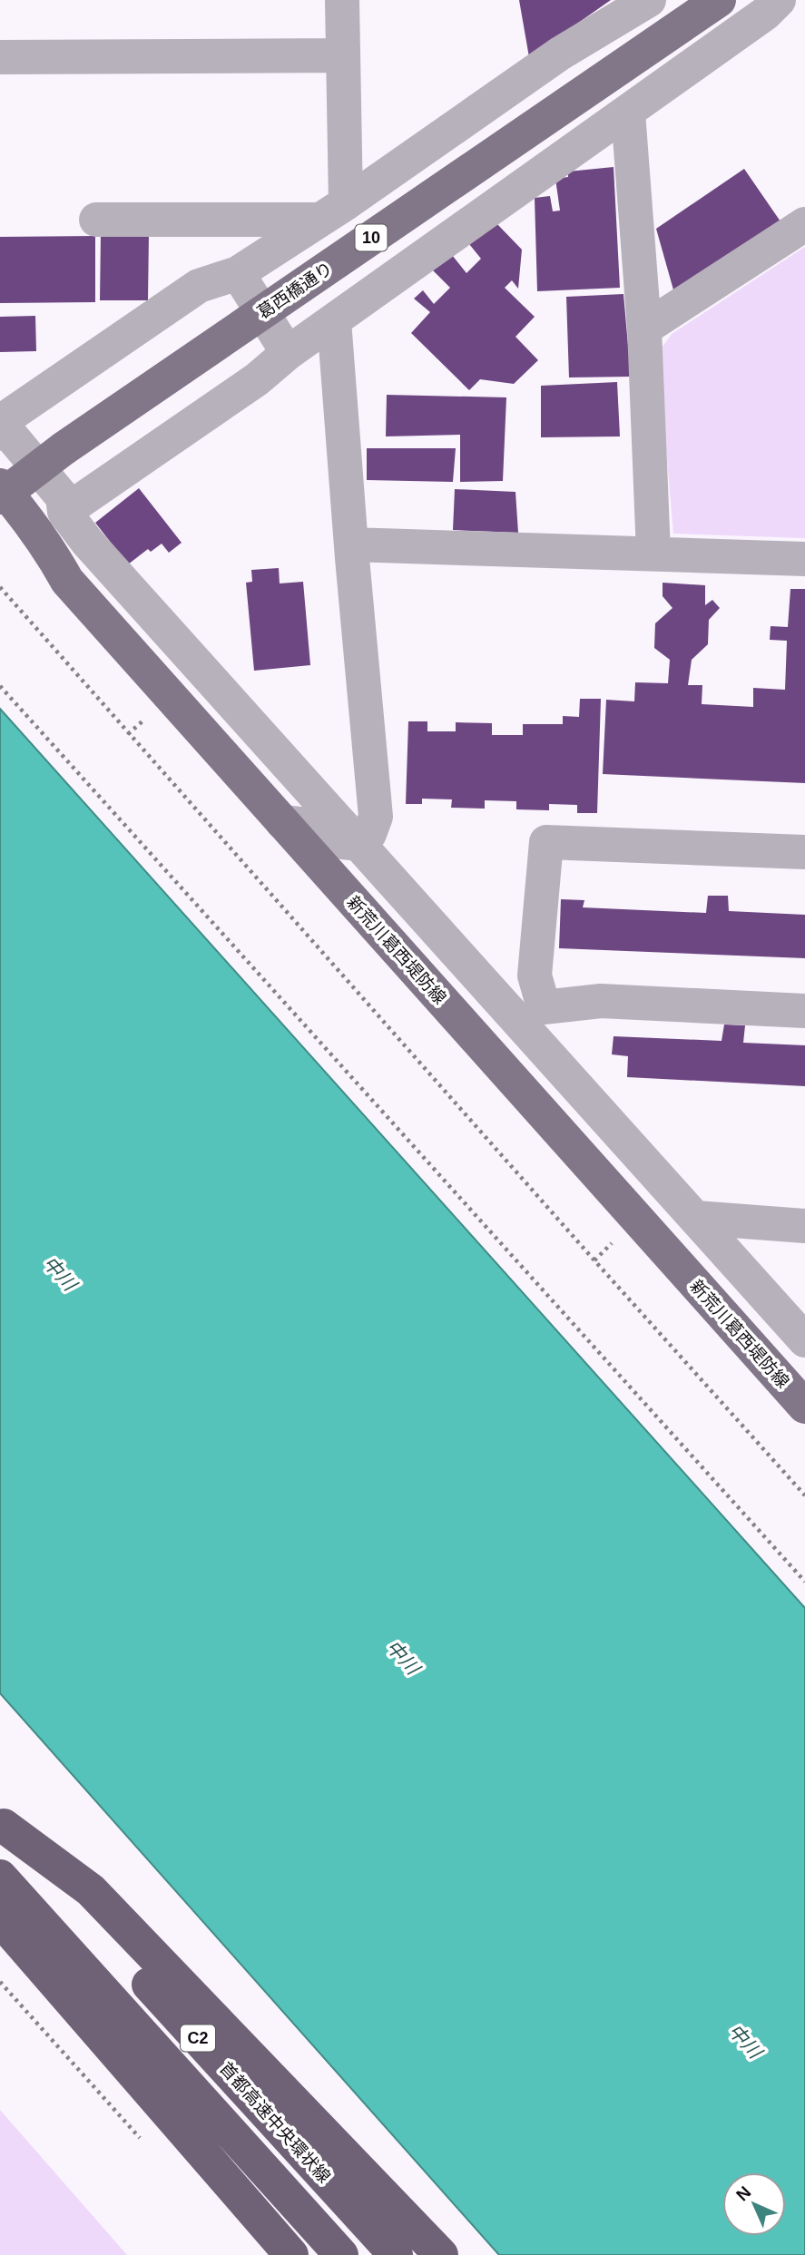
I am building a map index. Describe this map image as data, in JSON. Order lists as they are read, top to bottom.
{
  "streets": {
    "highway": ["C2", "首都高速中央環状線"],
    "main road": ["10", "葛西橋通り", "新荒川葛西堤防線"]
  },
  "water": ["中川"],
  "north": "top left"
}
